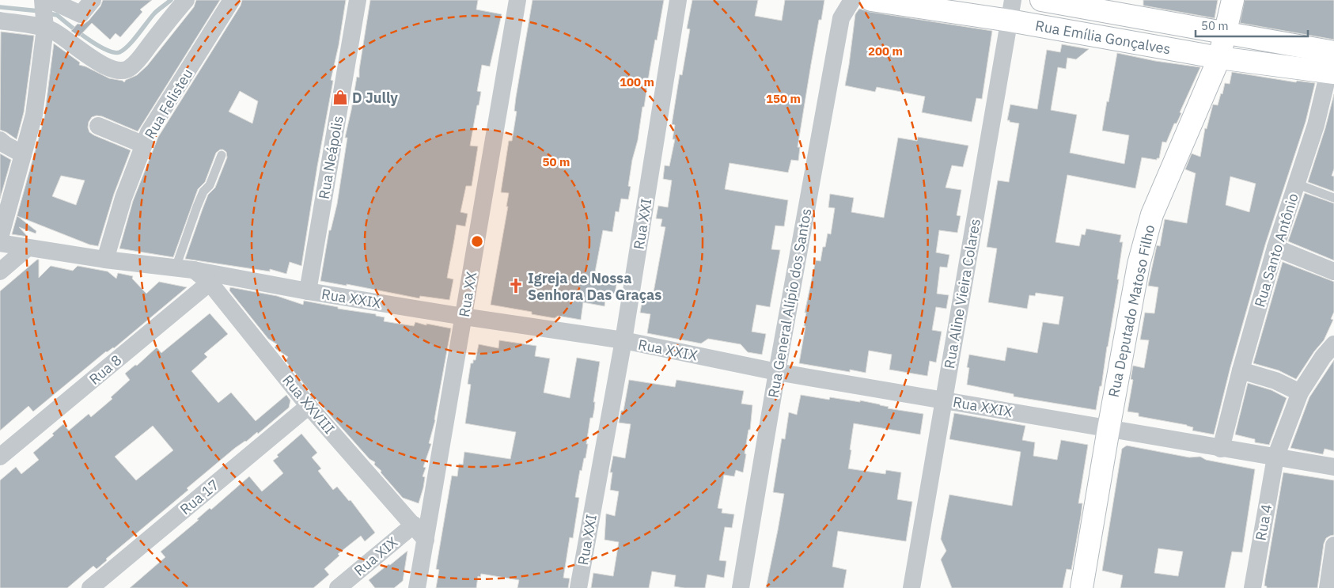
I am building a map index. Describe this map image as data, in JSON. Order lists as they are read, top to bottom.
{
  "streets": {
    "street": [
      "Rua Emília Gonçalves",
      "Rua Felisteu",
      "Rua Neápolis",
      "Rua XXI",
      "Rua Santo Antônio",
      "Rua Aline Vieira Colares",
      "Rua XX",
      "Rua XXIX",
      "Rua General Alípio dos Santos",
      "Rua Deputado Matoso Filho",
      "Rua 8",
      "Rua XXVIII",
      "Rua 17",
      "Rua 4",
      "Rua XIX"
    ]
  },
  "crossings": [
    ["Rua Emília Gonçalves", "Rua Santo Antônio"],
    ["Rua Emília Gonçalves", "Rua Aline Vieira Colares"],
    ["Rua Emília Gonçalves", "Rua Deputado Matoso Filho"],
    ["Rua Felisteu", "Rua XXIX"],
    ["Rua Neápolis", "Rua XXIX"],
    ["Rua XXI", "Rua XXIX"],
    ["Rua Santo Antônio", "Rua XXIX"],
    ["Rua Aline Vieira Colares", "Rua XXIX"],
    ["Rua XX", "Rua XXIX"],
    ["Rua XX", "Rua XXVIII"],
    ["Rua XXIX", "Rua General Alípio dos Santos"],
    ["Rua XXIX", "Rua Deputado Matoso Filho"],
    ["Rua XXIX", "Rua XXVIII"],
    ["Rua XXIX", "Rua 4"],
    ["Rua 8", "Rua XXVIII"],
    ["Rua XXVIII", "Rua 17"],
    ["Rua XXVIII", "Rua XIX"]
  ],
  "places": {
    "shop": ["D Jully"],
    "church": ["Igreja de Nossa Senhora Das Graças"]
  },
  "scale_bar": "50 m",
  "rings": [
    "200 m",
    "100 m",
    "150 m",
    "50 m"
  ]
}
